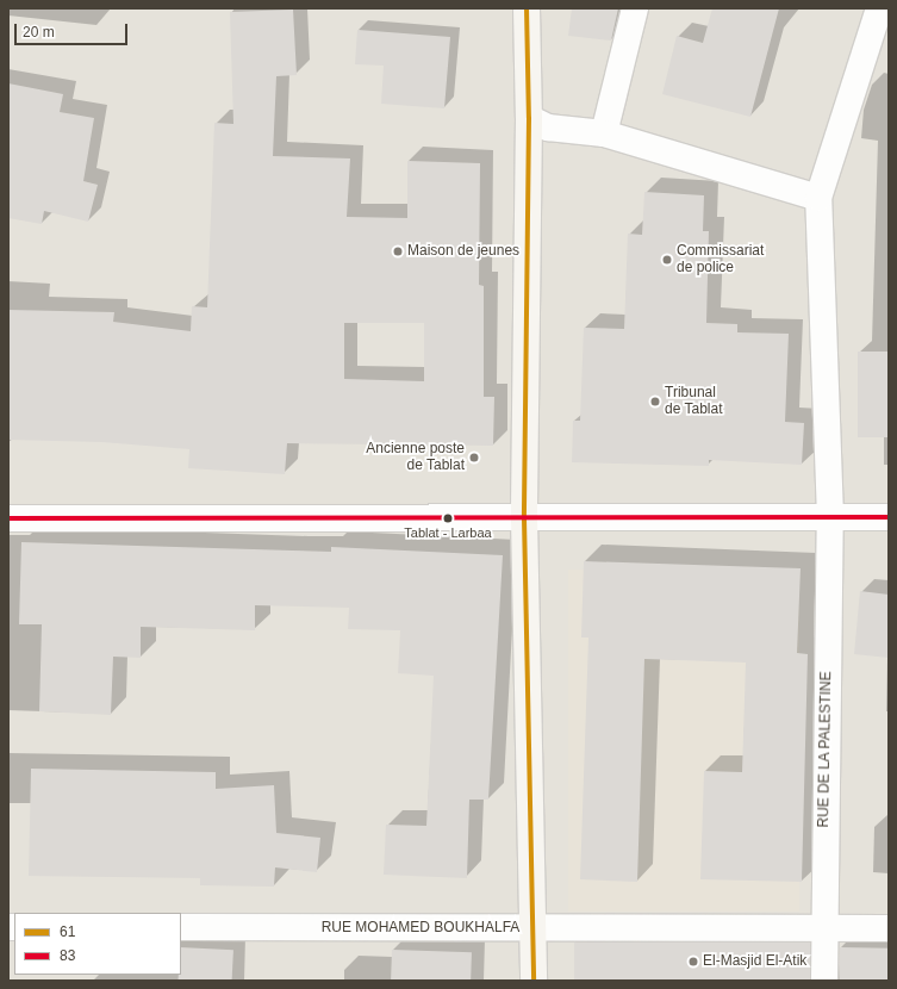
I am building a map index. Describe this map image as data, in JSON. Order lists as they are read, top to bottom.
{
  "streets": {
    "street": ["RUE DE LA PALESTINE", "RUE MOHAMED BOUKHALFA"]
  },
  "crossings": [
    ["RUE DE LA PALESTINE", "RUE MOHAMED BOUKHALFA"]
  ],
  "places": [
    "Maison de jeunes",
    "Commissariat de police",
    "Tribunal de Tablat",
    "Ancienne poste de Tablat",
    "Tablat - Larbaa",
    "El-Masjid El-Atik"
  ],
  "lines": ["transit line 61", "transit line 83"],
  "legend": ["61", "83"],
  "scale_bar": "20 m"
}
